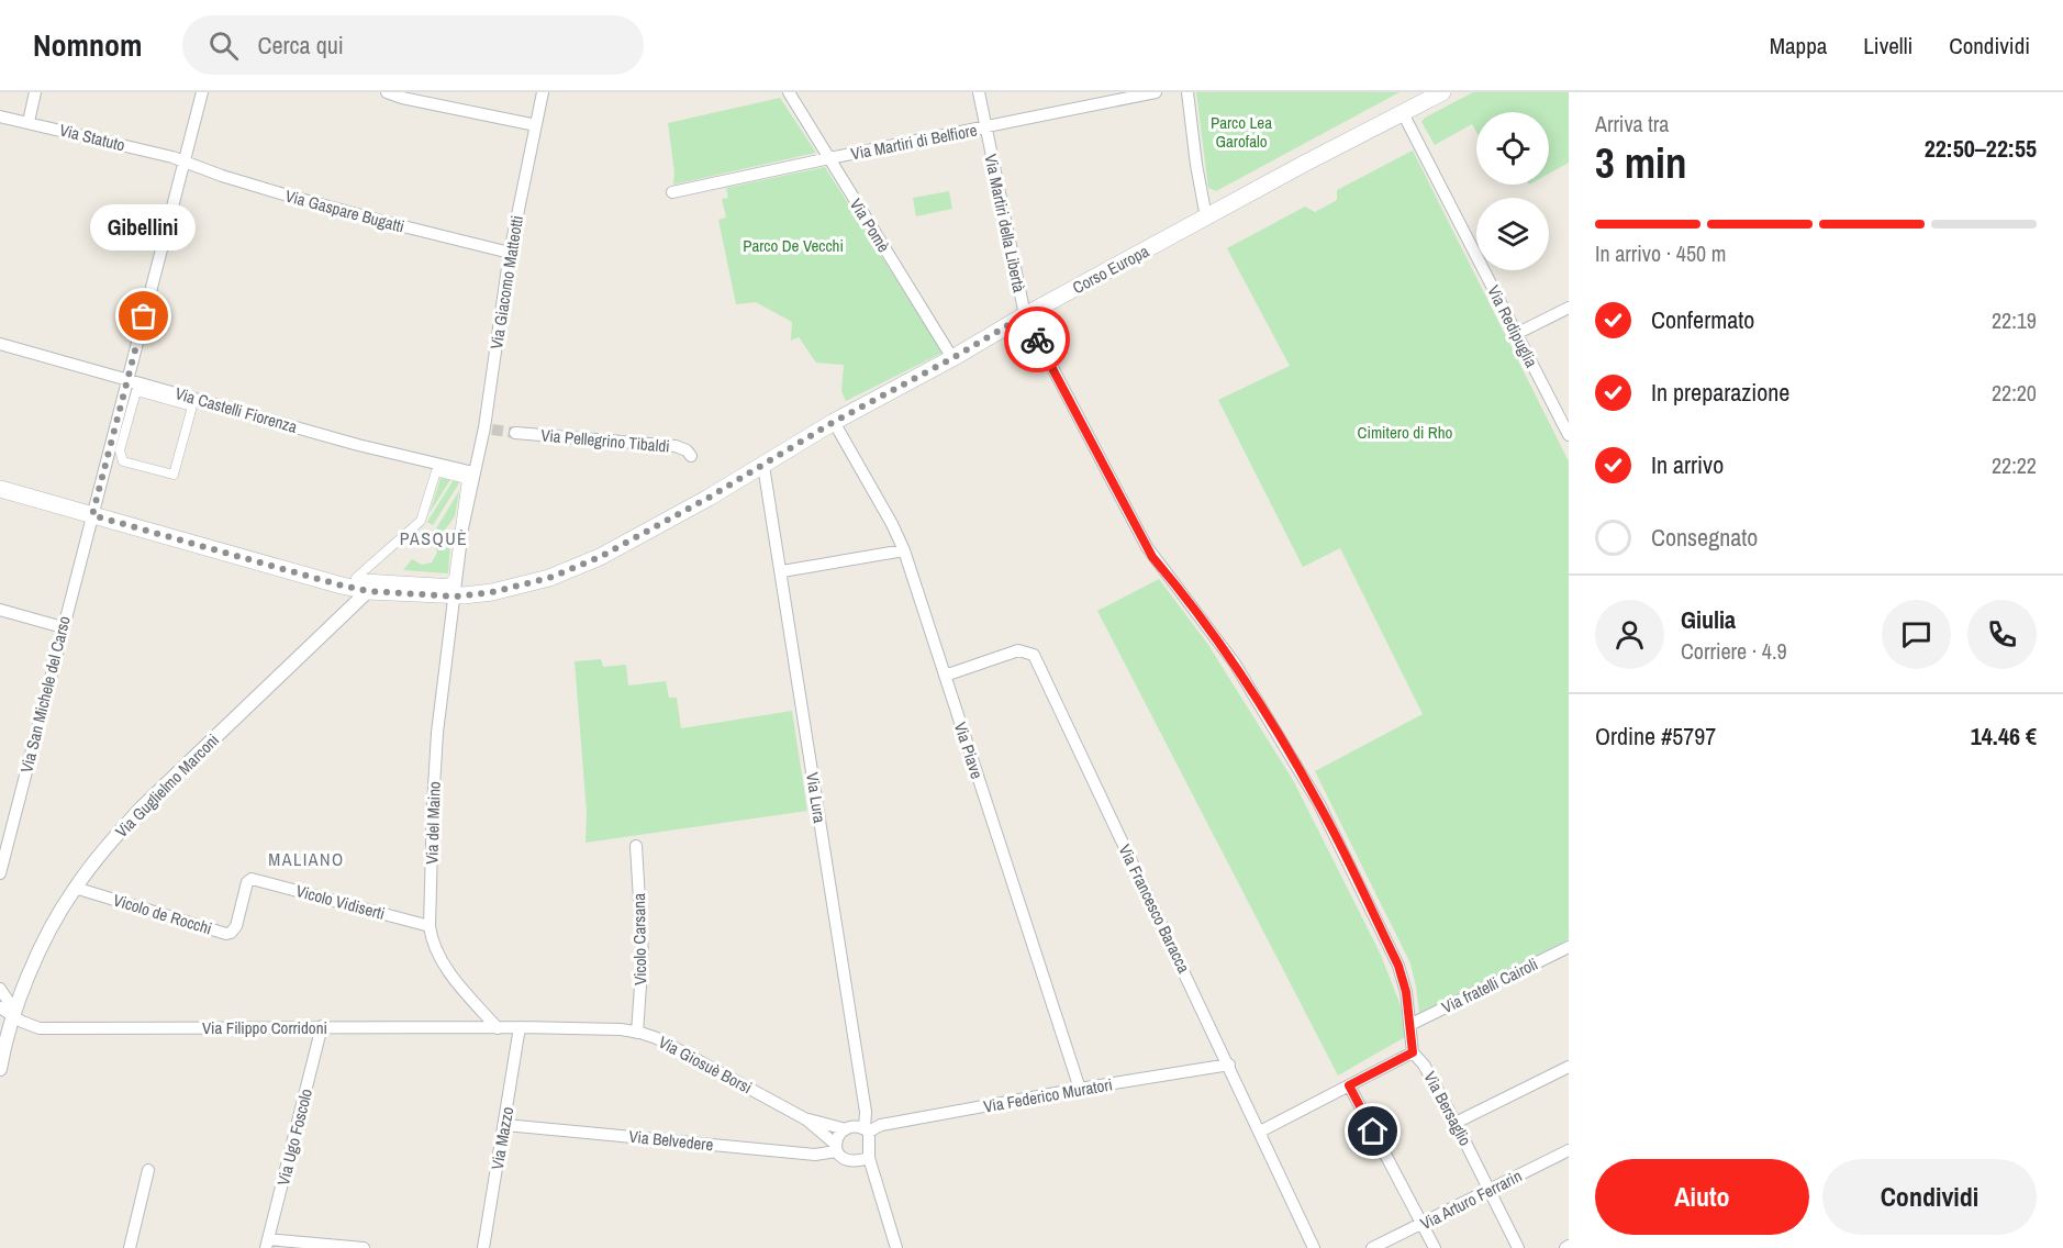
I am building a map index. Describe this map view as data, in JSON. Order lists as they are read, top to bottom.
{
  "streets": {
    "main road": ["Corso Europa"],
    "street": [
      "Via Statuto",
      "Via Martiri di Belfiore",
      "Via Gaspare Bugatti",
      "Via Martiri della Libertà",
      "Via Pomè",
      "Via Giacomo Matteotti",
      "Via Redipuglia",
      "Via Castelli Fiorenza",
      "Via Pellegrino Tibaldi",
      "Via San Michele del Carso",
      "Via Piave",
      "Via Guglielmo Marconi",
      "Via Lura",
      "Via del Maino",
      "Vicolo Vidiserti",
      "Via Francesco Baracca",
      "Vicolo de Rocchi",
      "Vicolo Carsana",
      "Via fratelli Cairoli",
      "Via Filippo Corridoni",
      "Via Giosuè Borsi",
      "Via Federico Muratori",
      "Via Bersaglio",
      "Via Ugo Foscolo",
      "Via Mazzo",
      "Via Belvedere",
      "Via Arturo Ferrarin"
    ]
  },
  "crossings": [
    ["Via Statuto", "Via Gaspare Bugatti"],
    ["Via Statuto", "Via San Michele del Carso"],
    ["Via Martiri di Belfiore", "Via Martiri della Libertà"],
    ["Via Martiri di Belfiore", "Via Pomè"],
    ["Via Gaspare Bugatti", "Via Giacomo Matteotti"],
    ["Via Gaspare Bugatti", "Via San Michele del Carso"],
    ["Via Martiri della Libertà", "Corso Europa"],
    ["Via Martiri della Libertà", "Via Bersaglio"],
    ["Via Pomè", "Corso Europa"],
    ["Corso Europa", "Via Redipuglia"],
    ["Corso Europa", "Via San Michele del Carso"],
    ["Corso Europa", "Via Piave"],
    ["Corso Europa", "Via Guglielmo Marconi"],
    ["Corso Europa", "Via Lura"],
    ["Corso Europa", "Via del Maino"],
    ["Corso Europa", "Via Bersaglio"],
    ["Via Giacomo Matteotti", "Via Castelli Fiorenza"],
    ["Via Giacomo Matteotti", "Via del Maino"],
    ["Via Castelli Fiorenza", "Via San Michele del Carso"],
    ["Via Castelli Fiorenza", "Via del Maino"],
    ["Via Piave", "Via Francesco Baracca"],
    ["Via Piave", "Via Federico Muratori"],
    ["Via Guglielmo Marconi", "Vicolo de Rocchi"],
    ["Via Guglielmo Marconi", "Via Filippo Corridoni"],
    ["Via Lura", "Via Giosuè Borsi"],
    ["Via Lura", "Via Federico Muratori"],
    ["Via Lura", "Via Belvedere"],
    ["Via del Maino", "Vicolo Vidiserti"],
    ["Via del Maino", "Via Filippo Corridoni"],
    ["Vicolo Vidiserti", "Vicolo de Rocchi"],
    ["Via Francesco Baracca", "Via Federico Muratori"],
    ["Vicolo Carsana", "Via Giosuè Borsi"],
    ["Via fratelli Cairoli", "Via Bersaglio"],
    ["Via Filippo Corridoni", "Via Giosuè Borsi"],
    ["Via Filippo Corridoni", "Via Ugo Foscolo"],
    ["Via Filippo Corridoni", "Via Mazzo"],
    ["Via Giosuè Borsi", "Via Federico Muratori"],
    ["Via Giosuè Borsi", "Via Mazzo"],
    ["Via Giosuè Borsi", "Via Belvedere"],
    ["Via Federico Muratori", "Via Belvedere"],
    ["Via Bersaglio", "Via Arturo Ferrarin"],
    ["Via Mazzo", "Via Belvedere"]
  ],
  "districts": ["PASQUÈ", "MALIANO"],
  "parks": ["Parco Lea Garofalo", "Parco De Vecchi", "Cimitero di Rho"],
  "places": ["Gibellini"],
  "page": {
    "header": "Nomnom",
    "search": "Cerca qui",
    "nav": ["Mappa", "Livelli", "Condividi"],
    "heading": ["3 min", "Arriva tra", "22:50–22:55"],
    "panel": [
      "Giulia",
      "Corriere · 4.9",
      "Ordine #5797",
      "14.46 €"
    ],
    "bubble": "Gibellini",
    "bar": "In arrivo · 450 m",
    "list": [
      ["Confermato", "22:19"],
      ["In preparazione", "22:20"],
      ["In arrivo", "22:22"],
      "Consegnato"
    ],
    "buttons": ["Aiuto", "Condividi"]
  }
}
